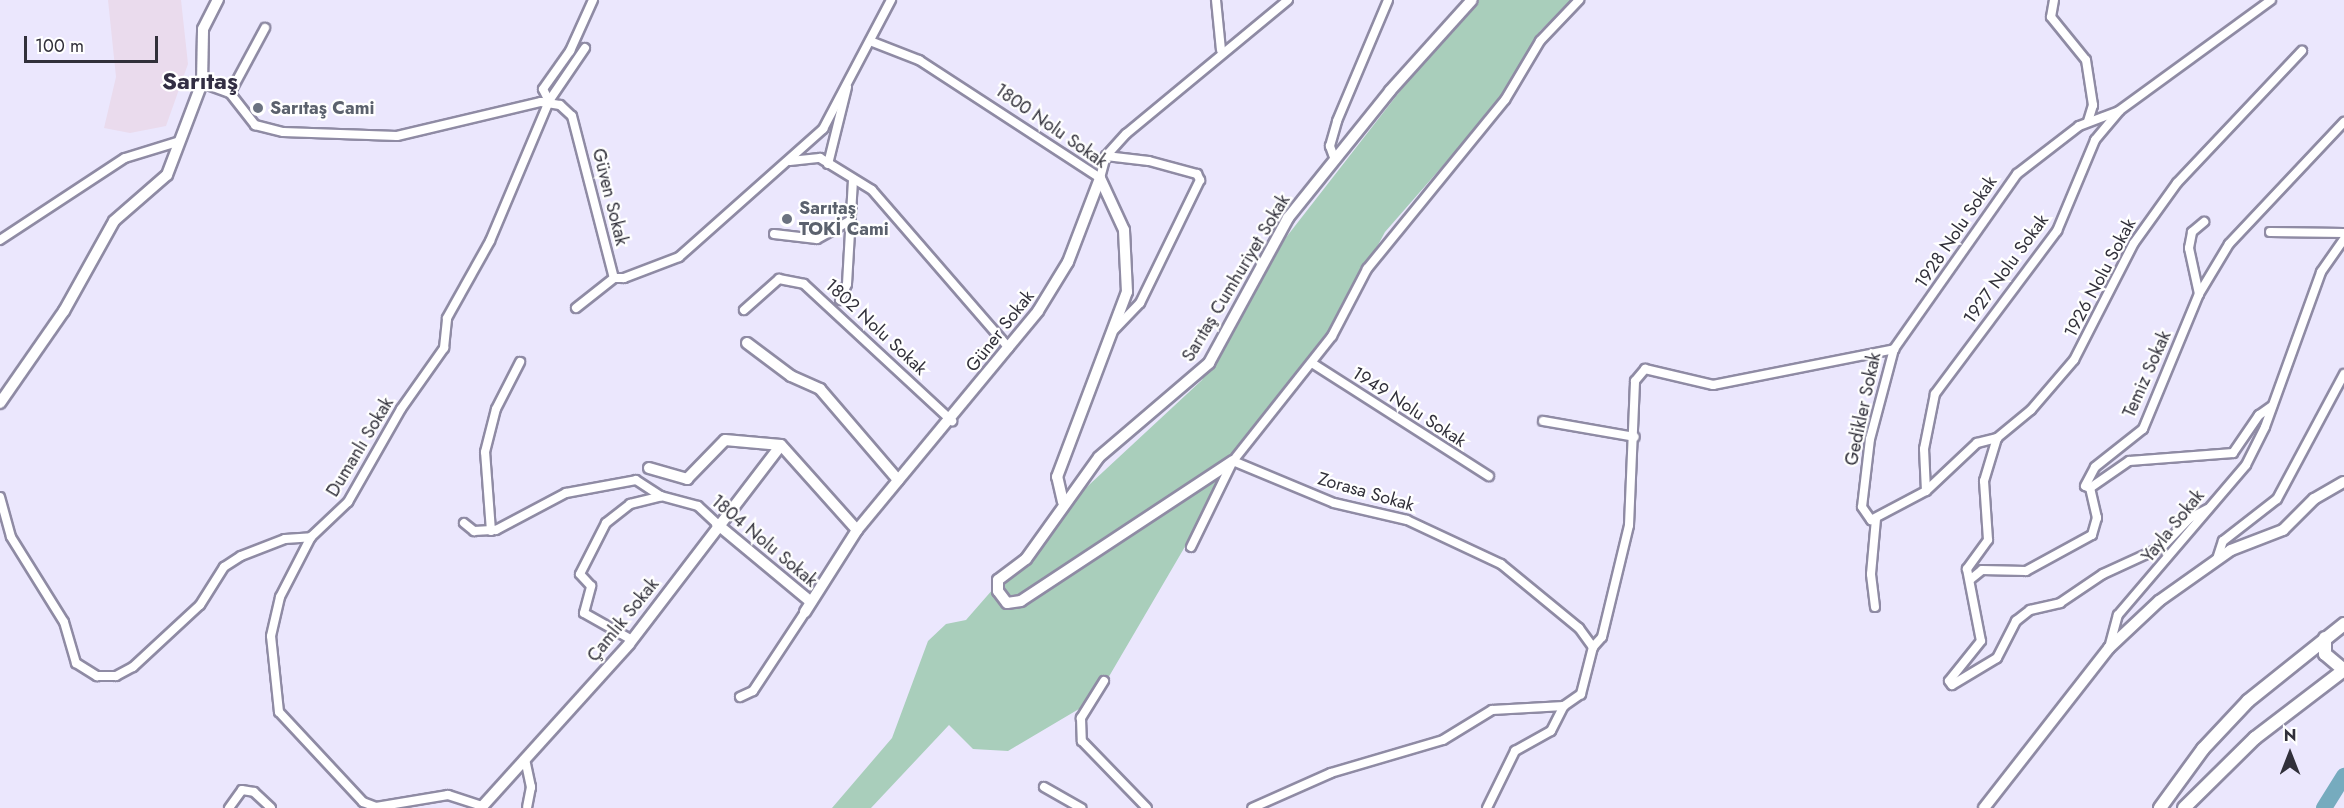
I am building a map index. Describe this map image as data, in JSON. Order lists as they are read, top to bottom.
{
  "streets": {
    "street": [
      "1800 Nolu Sokak",
      "Güven Sokak",
      "1928 Nolu Sokak",
      "1927 Nolu Sokak",
      "Sarıtaş Cumhuriyet Sokak",
      "1926 Nolu Sokak",
      "1802 Nolu Sokak",
      "Güner Sokak",
      "Temiz Sokak",
      "1949 Nolu Sokak",
      "Gedikler Sokak",
      "Dumanlı Sokak",
      "Zorasa Sokak",
      "Yayla Sokak",
      "1804 Nolu Sokak",
      "Çamlık Sokak"
    ]
  },
  "crossings": [
    ["1800 Nolu Sokak", "Sarıtaş Cumhuriyet Sokak"],
    ["1800 Nolu Sokak", "Güner Sokak"],
    ["Güven Sokak", "Dumanlı Sokak"],
    ["1928 Nolu Sokak", "1927 Nolu Sokak"],
    ["1928 Nolu Sokak", "Gedikler Sokak"],
    ["Sarıtaş Cumhuriyet Sokak", "Zorasa Sokak"],
    ["1802 Nolu Sokak", "Güner Sokak"],
    ["Güner Sokak", "1804 Nolu Sokak"],
    ["Gedikler Sokak", "Zorasa Sokak"],
    ["Dumanlı Sokak", "Çamlık Sokak"],
    ["1804 Nolu Sokak", "Çamlık Sokak"]
  ],
  "districts": ["Sarıtaş"],
  "places": ["Sarıtaş Cami", "Sarıtaş TOKİ Cami"],
  "scale_bar": "100 m",
  "north": "top"
}
